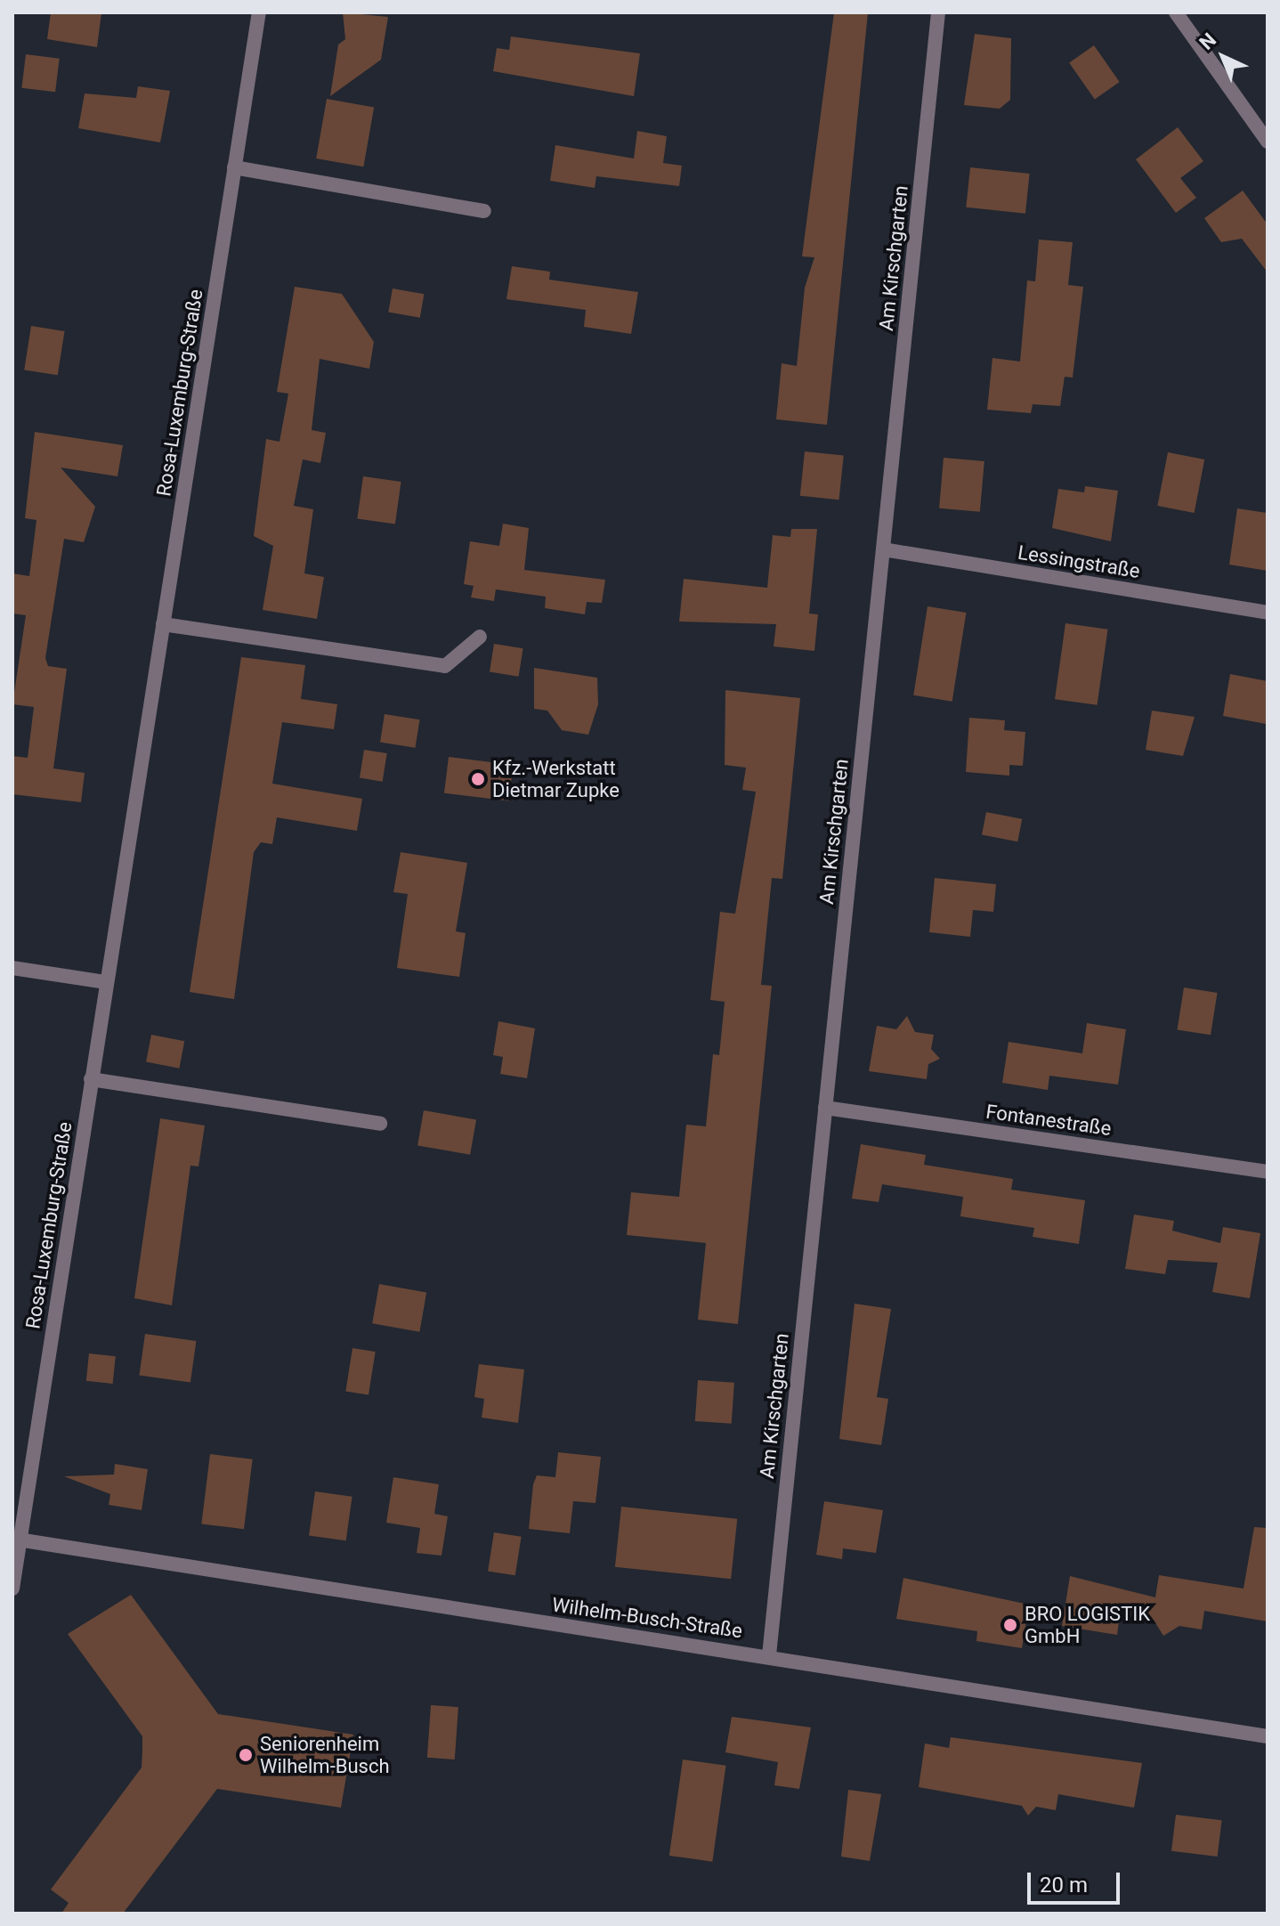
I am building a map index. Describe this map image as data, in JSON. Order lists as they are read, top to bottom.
{
  "streets": {
    "street": [
      "Am Kirschgarten",
      "Rosa-Luxemburg-Straße",
      "Lessingstraße",
      "Fontanestraße",
      "Wilhelm-Busch-Straße"
    ]
  },
  "crossings": [
    ["Am Kirschgarten", "Lessingstraße"],
    ["Am Kirschgarten", "Fontanestraße"],
    ["Am Kirschgarten", "Wilhelm-Busch-Straße"],
    ["Rosa-Luxemburg-Straße", "Wilhelm-Busch-Straße"]
  ],
  "places": ["Kfz.-Werkstatt Dietmar Zupke", "BRO LOGISTIK GmbH", "Seniorenheim Wilhelm-Busch"],
  "scale_bar": "20 m",
  "north": "top left"
}
